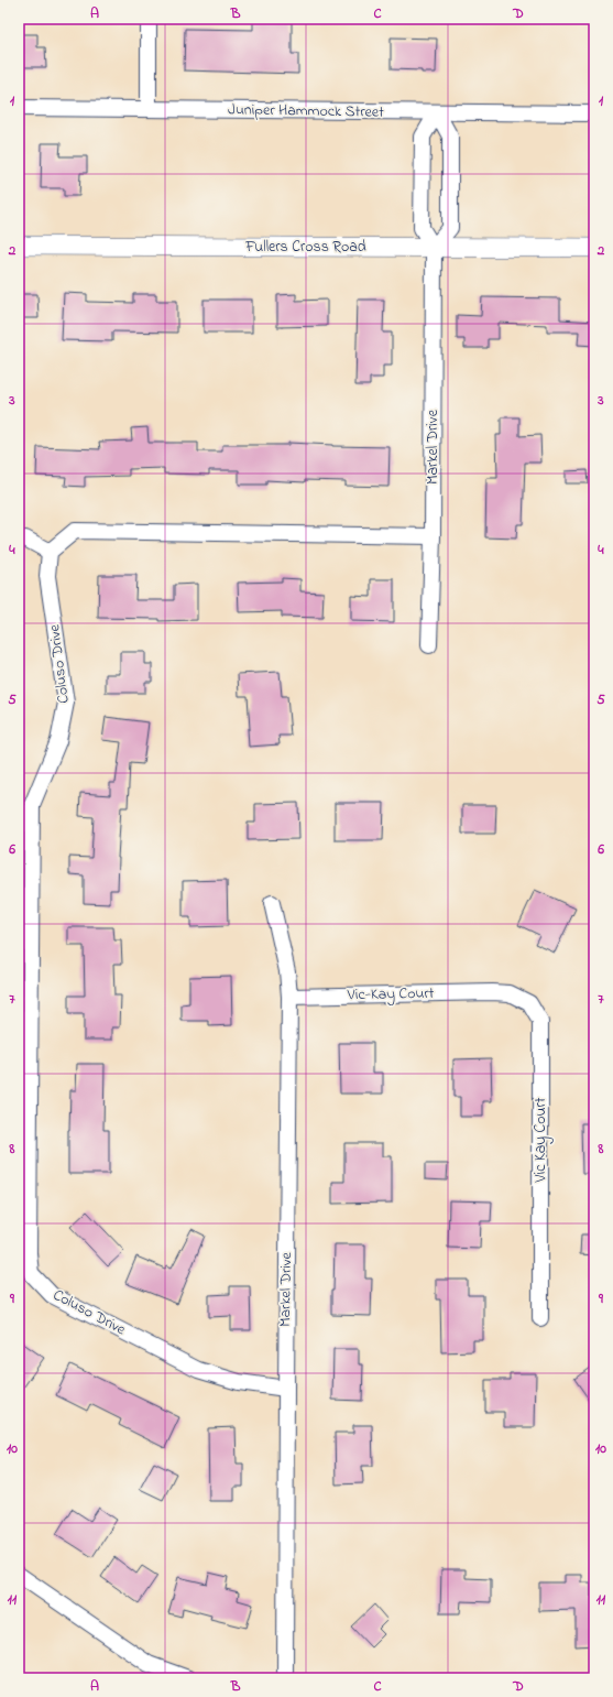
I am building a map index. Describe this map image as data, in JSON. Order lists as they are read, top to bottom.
{
  "streets": {
    "street": [
      "Juniper Hammock Street",
      "Fullers Cross Road",
      "Markel Drive",
      "Coluso Drive",
      "Vic-Kay Court",
      "Vic Kay Court"
    ]
  },
  "crossings": [
    ["Fullers Cross Road", "Markel Drive"],
    ["Markel Drive", "Coluso Drive"],
    ["Markel Drive", "Vic-Kay Court"],
    ["Vic-Kay Court", "Vic Kay Court"]
  ],
  "grid": {
    "columns": [
      "A",
      "B",
      "C",
      "D"
    ],
    "rows": [
      "1",
      "2",
      "3",
      "4",
      "5",
      "6",
      "7",
      "8",
      "9",
      "10",
      "11"
    ]
  }
}
